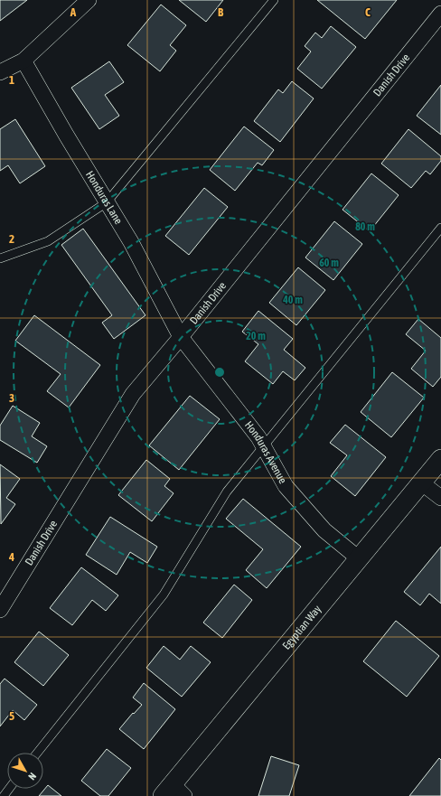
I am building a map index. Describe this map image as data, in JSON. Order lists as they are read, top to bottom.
{
  "streets": {
    "street": [
      "Danish Drive",
      "Honduras Lane",
      "Honduras Avenue",
      "Egyptian Way"
    ]
  },
  "crossings": [
    ["Danish Drive", "Honduras Lane"],
    ["Danish Drive", "Honduras Avenue"],
    ["Honduras Lane", "Honduras Avenue"],
    ["Honduras Avenue", "Egyptian Way"]
  ],
  "north": "bottom right",
  "grid": {
    "columns": ["A", "B", "C"],
    "rows": [
      "1",
      "2",
      "3",
      "4",
      "5"
    ]
  },
  "rings": [
    "80 m",
    "60 m",
    "40 m",
    "20 m"
  ]
}
